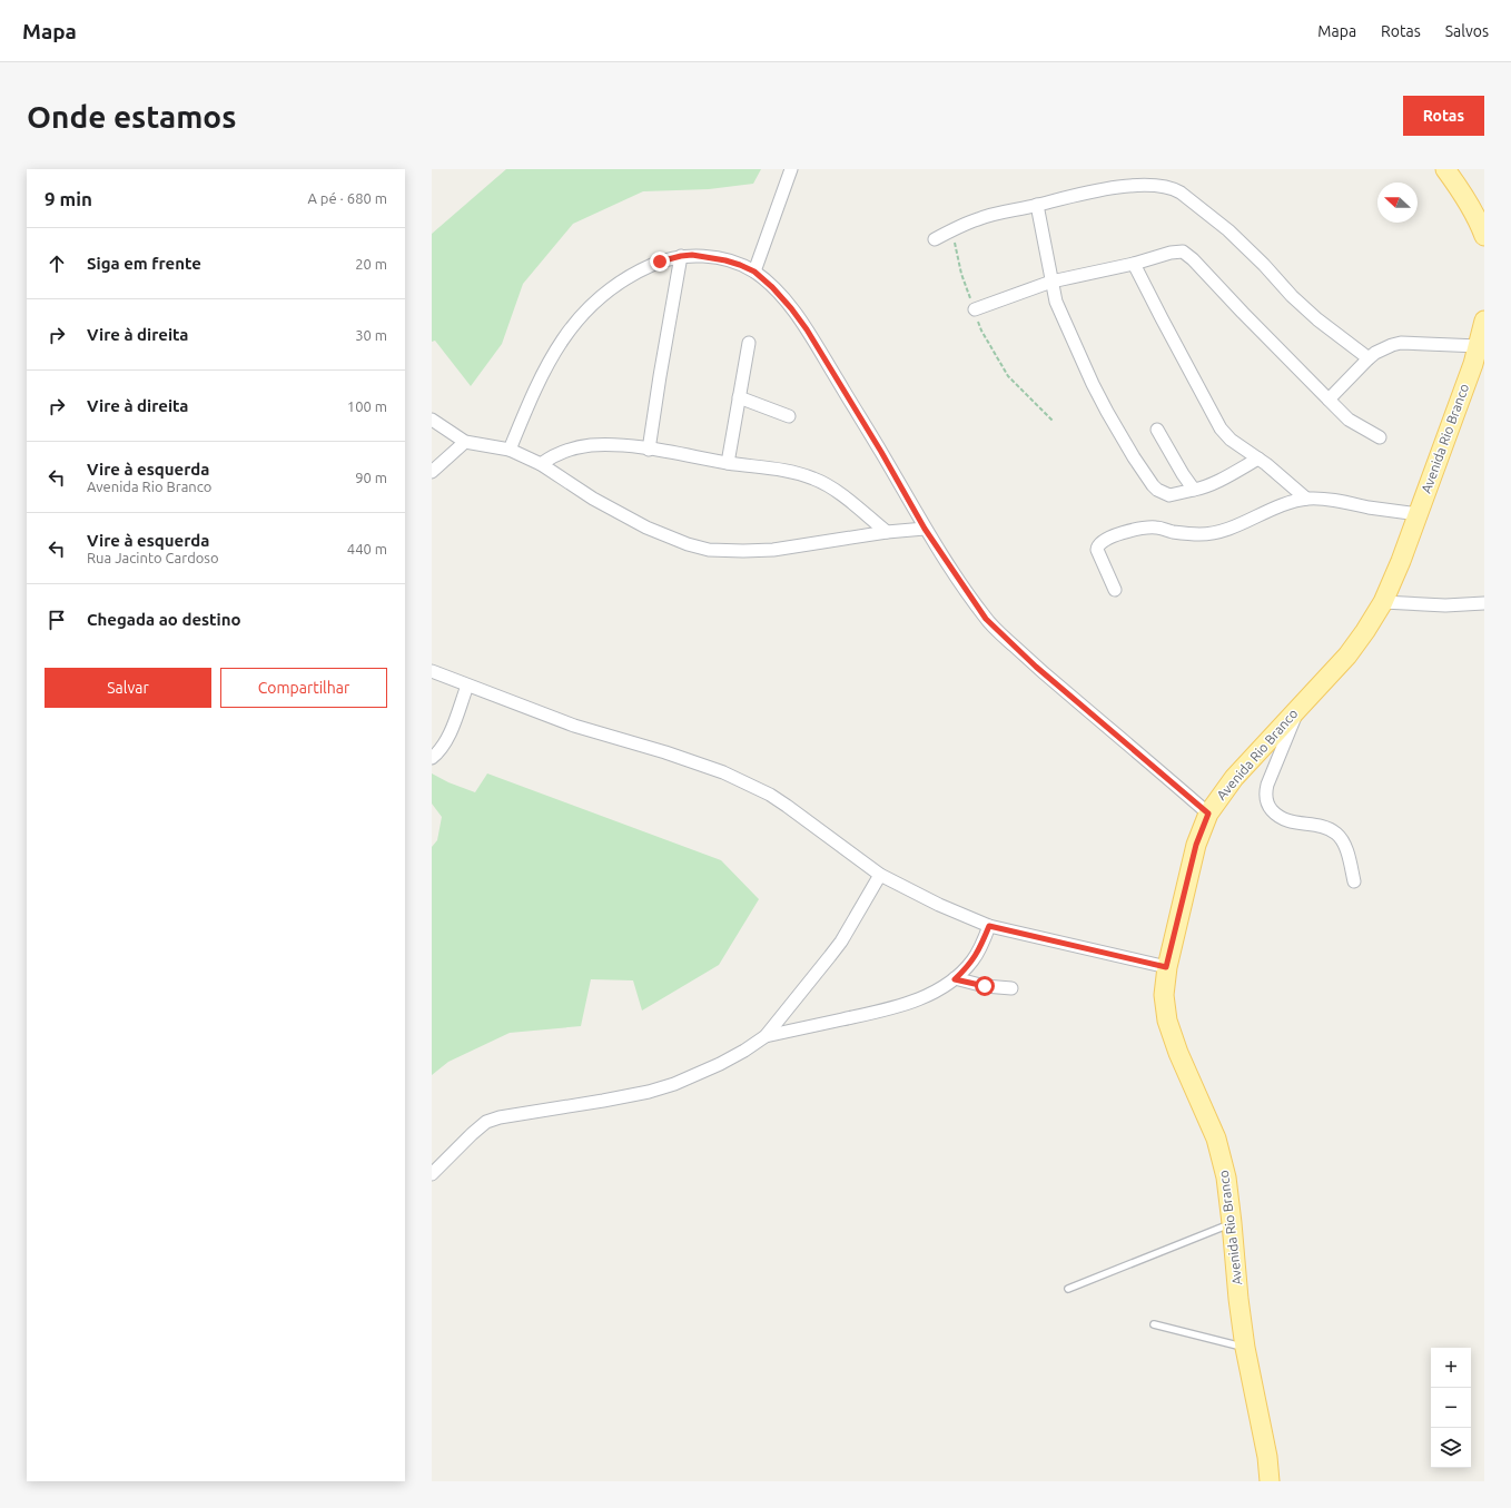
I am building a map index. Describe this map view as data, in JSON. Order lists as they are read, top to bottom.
{
  "streets": {
    "main road": ["Avenida Rio Branco"]
  },
  "north": "left",
  "page": {
    "header": "Mapa",
    "nav": ["Mapa", "Rotas", "Salvos"],
    "buttons": [
      "Rotas",
      ["Salvar", "Compartilhar"]
    ],
    "title": "Onde estamos",
    "heading": ["9 min", "A pé · 680 m"],
    "list": [
      ["Siga em frente", "20 m"],
      ["Vire à direita", "30 m"],
      ["Vire à direita", "100 m"],
      ["Vire à esquerda", "Avenida Rio Branco", "90 m"],
      ["Vire à esquerda", "Rua Jacinto Cardoso", "440 m"],
      "Chegada ao destino"
    ],
    "map_buttons": ["+", "−"]
  }
}
